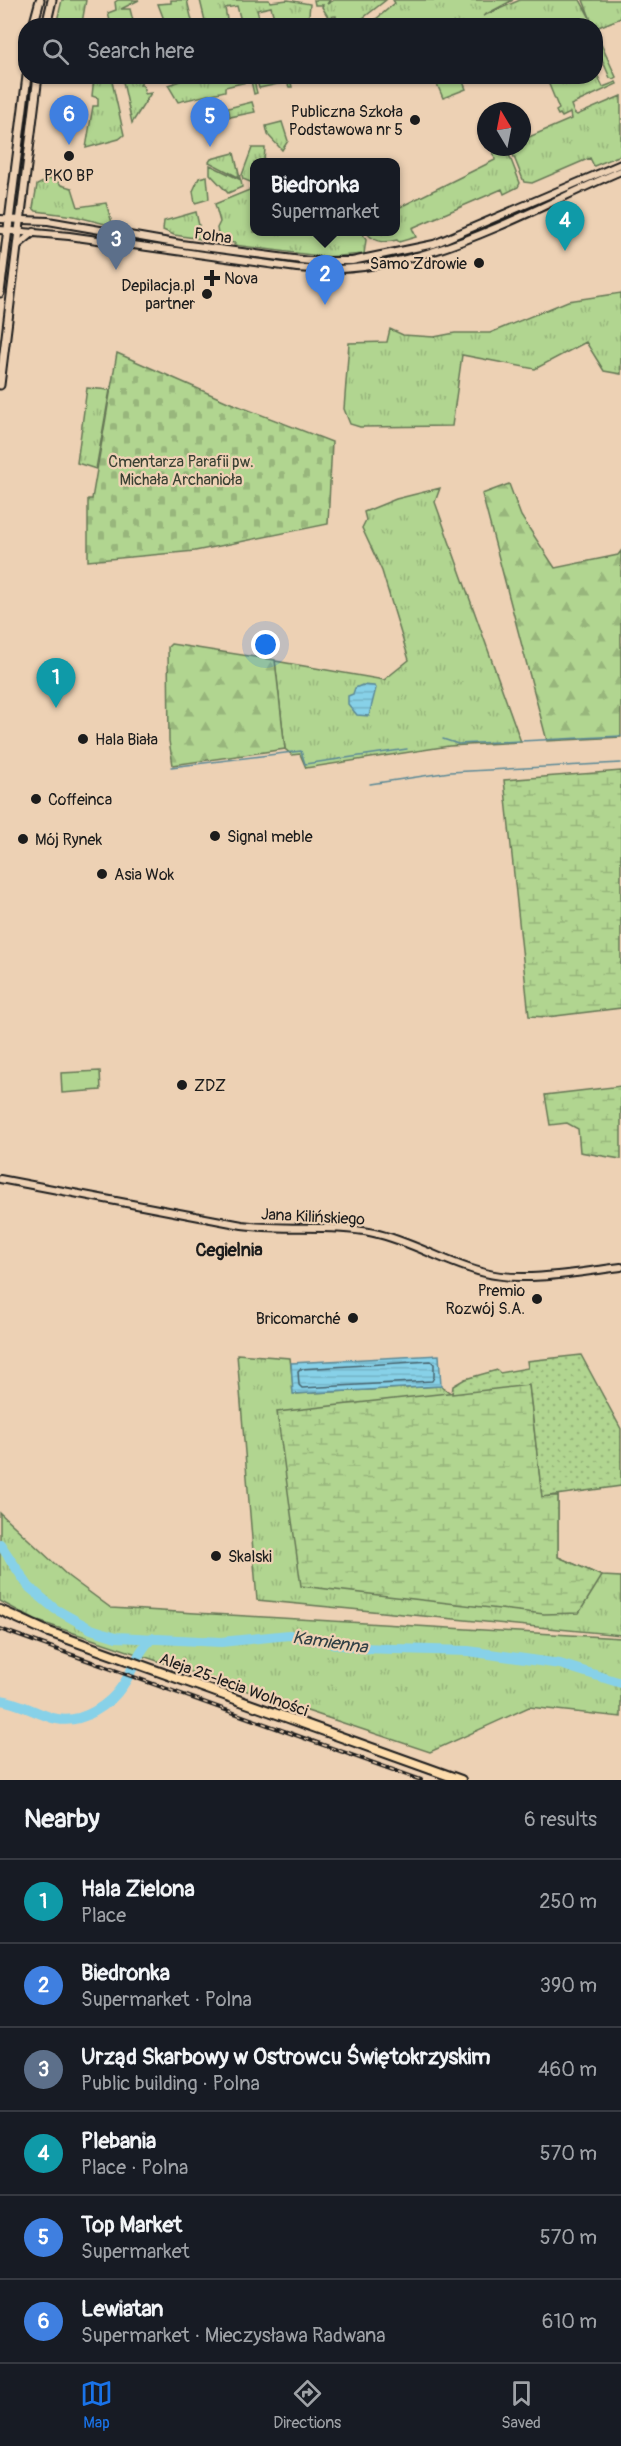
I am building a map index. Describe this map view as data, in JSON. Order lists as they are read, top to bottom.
{
  "streets": {
    "main road": ["Aleja 25-lecia Wolności"],
    "street": ["Polna", "Jana Kilińskiego"]
  },
  "districts": ["Cegielnia"],
  "water": ["Kamienna"],
  "parks": ["Cmentarza Parafii pw. Michała Archanioła"],
  "places": {
    "other": [
      "Publiczna Szkoła Podstawowa nr 5",
      "PKO BP",
      "Samo Zdrowie",
      "Depilacja.pl partner",
      "Hala Biała",
      "Coffeinca",
      "Signal meble",
      "Mój Rynek",
      "Asia Wok",
      "ZDZ",
      "Premio Rozwój S.A.",
      "Bricomarché",
      "Skalski"
    ],
    "health": ["Nova"]
  },
  "north": "top",
  "page": {
    "search": "Search here",
    "pins": [
      "6",
      "5",
      "4",
      "3",
      "2",
      "1"
    ],
    "popup": ["Biedronka", "Supermarket"],
    "heading": ["Nearby", "6 results"],
    "list": [
      {
        "mark": "1",
        "name": "Hala Zielona",
        "note": "Place",
        "value": "250 m"
      },
      {
        "mark": "2",
        "name": "Biedronka",
        "note": "Supermarket · Polna",
        "value": "390 m"
      },
      {
        "mark": "3",
        "name": "Urząd Skarbowy w Ostrowcu Świętokrzyskim",
        "note": "Public building · Polna",
        "value": "460 m"
      },
      {
        "mark": "4",
        "name": "Plebania",
        "note": "Place · Polna",
        "value": "570 m"
      },
      {
        "mark": "5",
        "name": "Top Market",
        "note": "Supermarket",
        "value": "570 m"
      },
      {
        "mark": "6",
        "name": "Lewiatan",
        "note": "Supermarket · Mieczysława Radwana",
        "value": "610 m"
      }
    ],
    "nav": ["Map", "Directions", "Saved"]
  }
}
